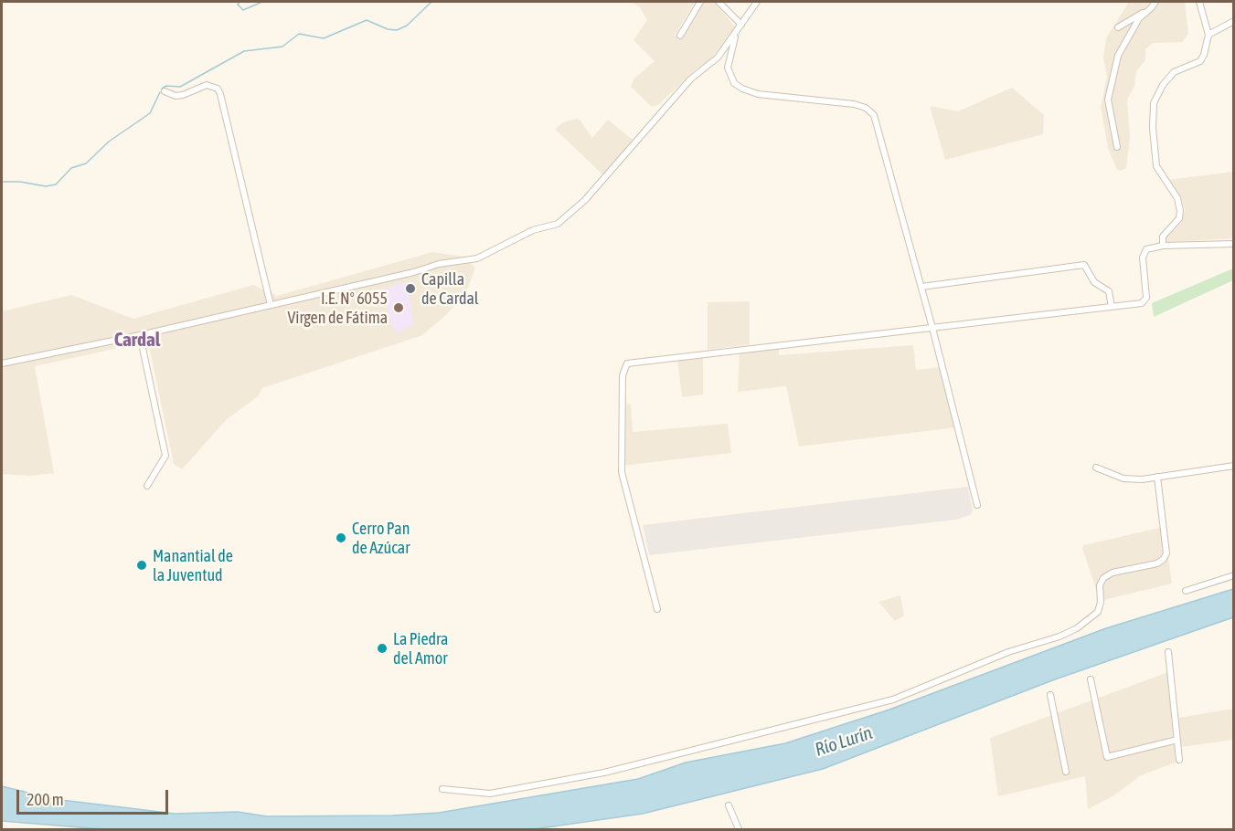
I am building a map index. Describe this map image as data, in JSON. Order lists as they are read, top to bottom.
{
  "districts": ["Cardal"],
  "water": ["Río Lurín"],
  "places": [
    "Capilla de Cardal",
    "I.E. N° 6055 Virgen de Fátima",
    "Cerro Pan de Azúcar",
    "Manantial de la Juventud",
    "La Piedra del Amor"
  ],
  "scale_bar": "200 m"
}
